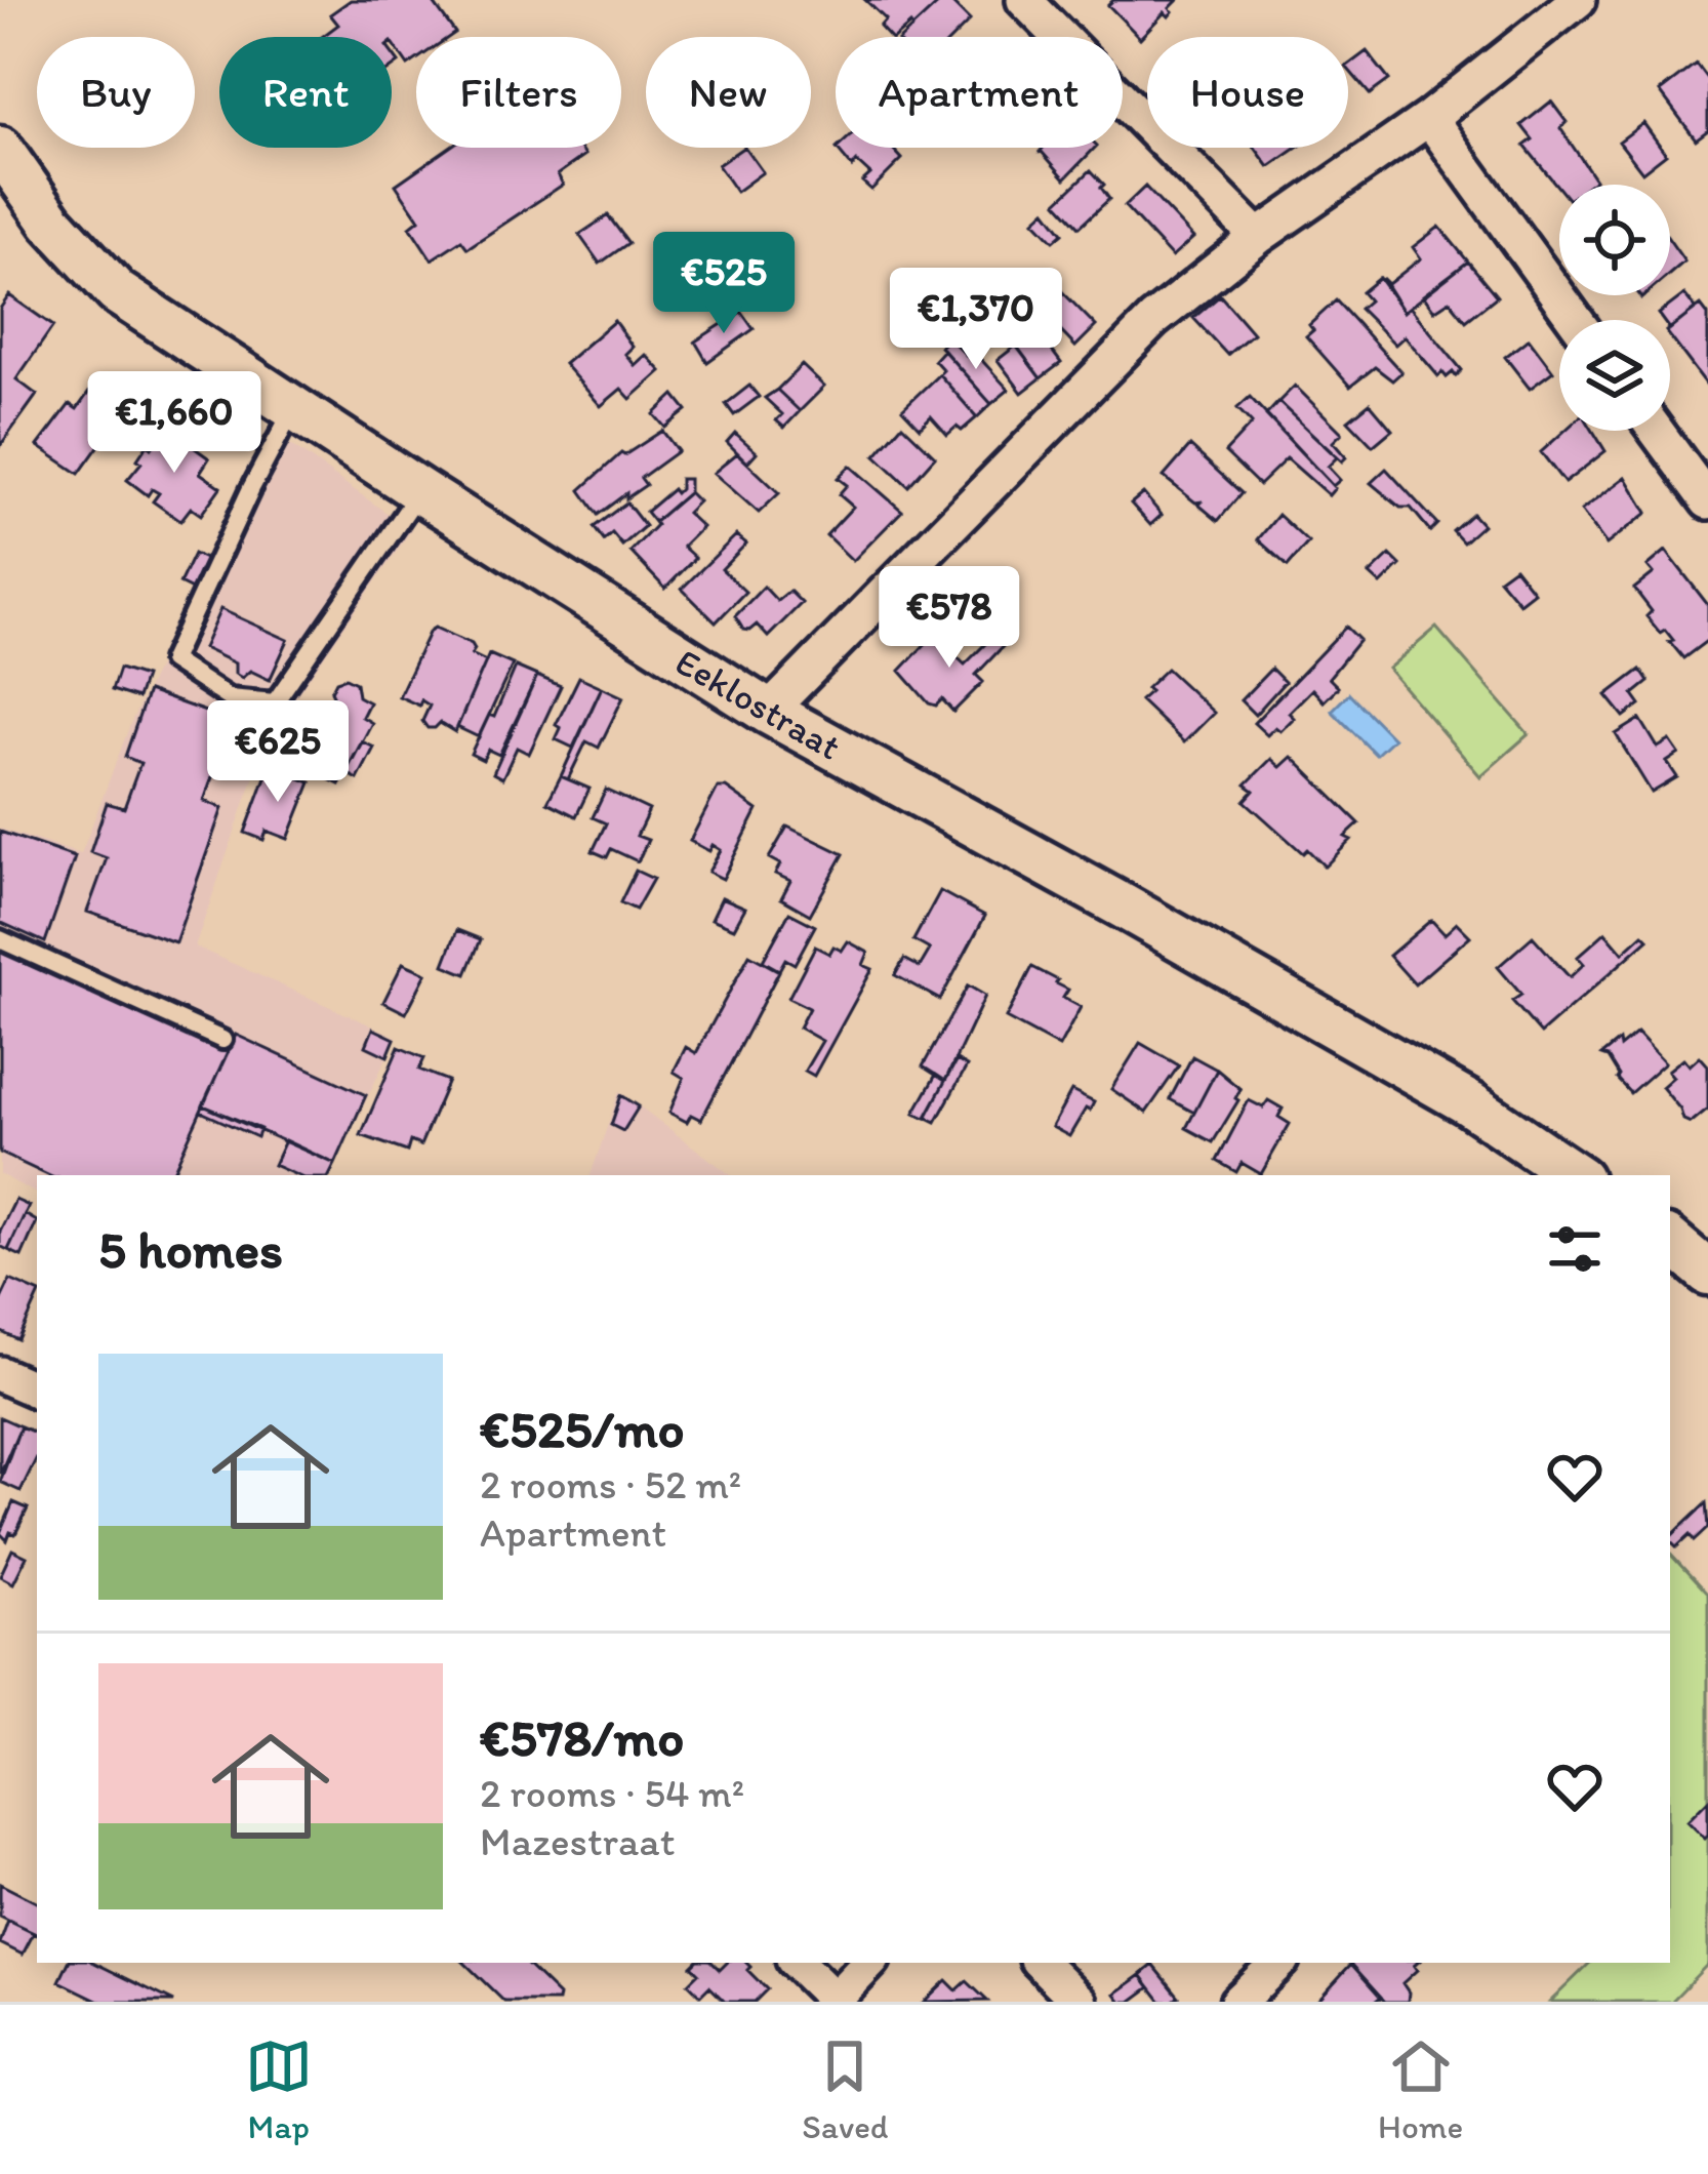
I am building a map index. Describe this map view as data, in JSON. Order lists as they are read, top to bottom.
{
  "streets": {
    "street": ["Eeklostraat"]
  },
  "page": {
    "chip": [
      "Buy",
      "Rent",
      "Filters",
      "New",
      "Apartment",
      "House"
    ],
    "price": [
      "€525",
      "€1,370",
      "€1,660",
      "€578",
      "€625"
    ],
    "heading": "5 homes",
    "list": [
      {
        "name": "€525/mo",
        "note": "2 rooms · 52 m² · Apartment"
      },
      {
        "name": "€578/mo",
        "note": "2 rooms · 54 m² · Mazestraat"
      }
    ],
    "tabs": ["Map", "Saved", "Home"]
  }
}
